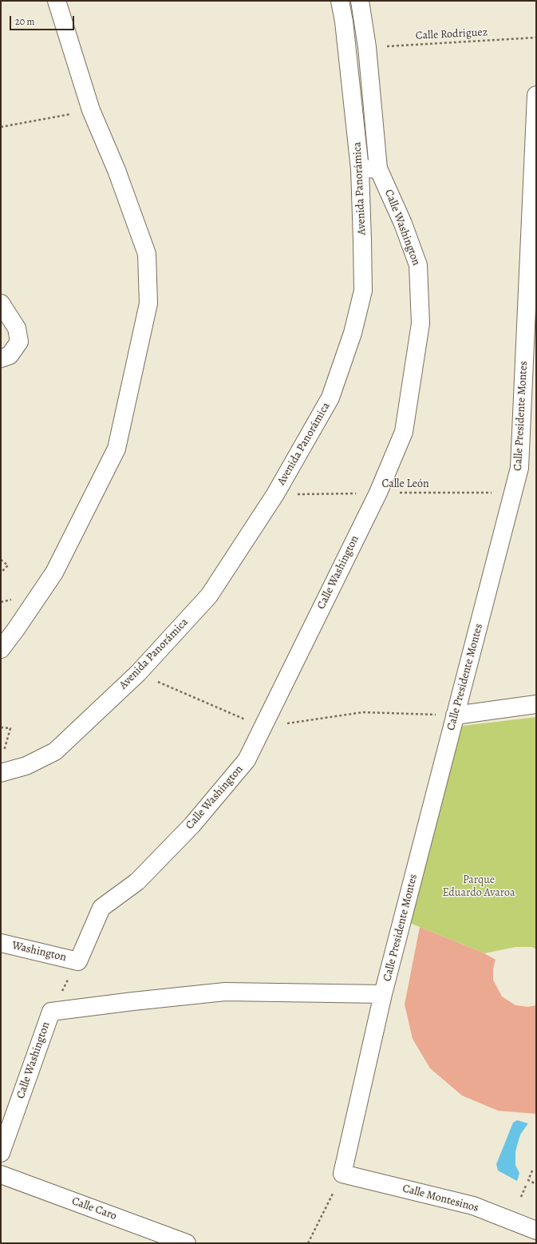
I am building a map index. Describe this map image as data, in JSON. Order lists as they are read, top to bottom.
{
  "streets": {
    "street": [
      "Avenida Panorámica",
      "Calle Washington",
      "Calle Presidente Montes",
      "Washington",
      "Calle Montesinos",
      "Calle Caro"
    ],
    "path": ["Calle Rodriguez", "Calle León"]
  },
  "crossings": [
    ["Calle Rodriguez", "Calle Washington"],
    ["Avenida Panorámica", "Calle León"],
    ["Calle Washington", "Calle Presidente Montes"],
    ["Calle Washington", "Calle León"],
    ["Calle Washington", "Washington"],
    ["Calle Presidente Montes", "Calle León"],
    ["Calle Presidente Montes", "Calle Montesinos"]
  ],
  "parks": ["Parque Eduardo Avaroa"],
  "scale_bar": "20 m"
}
